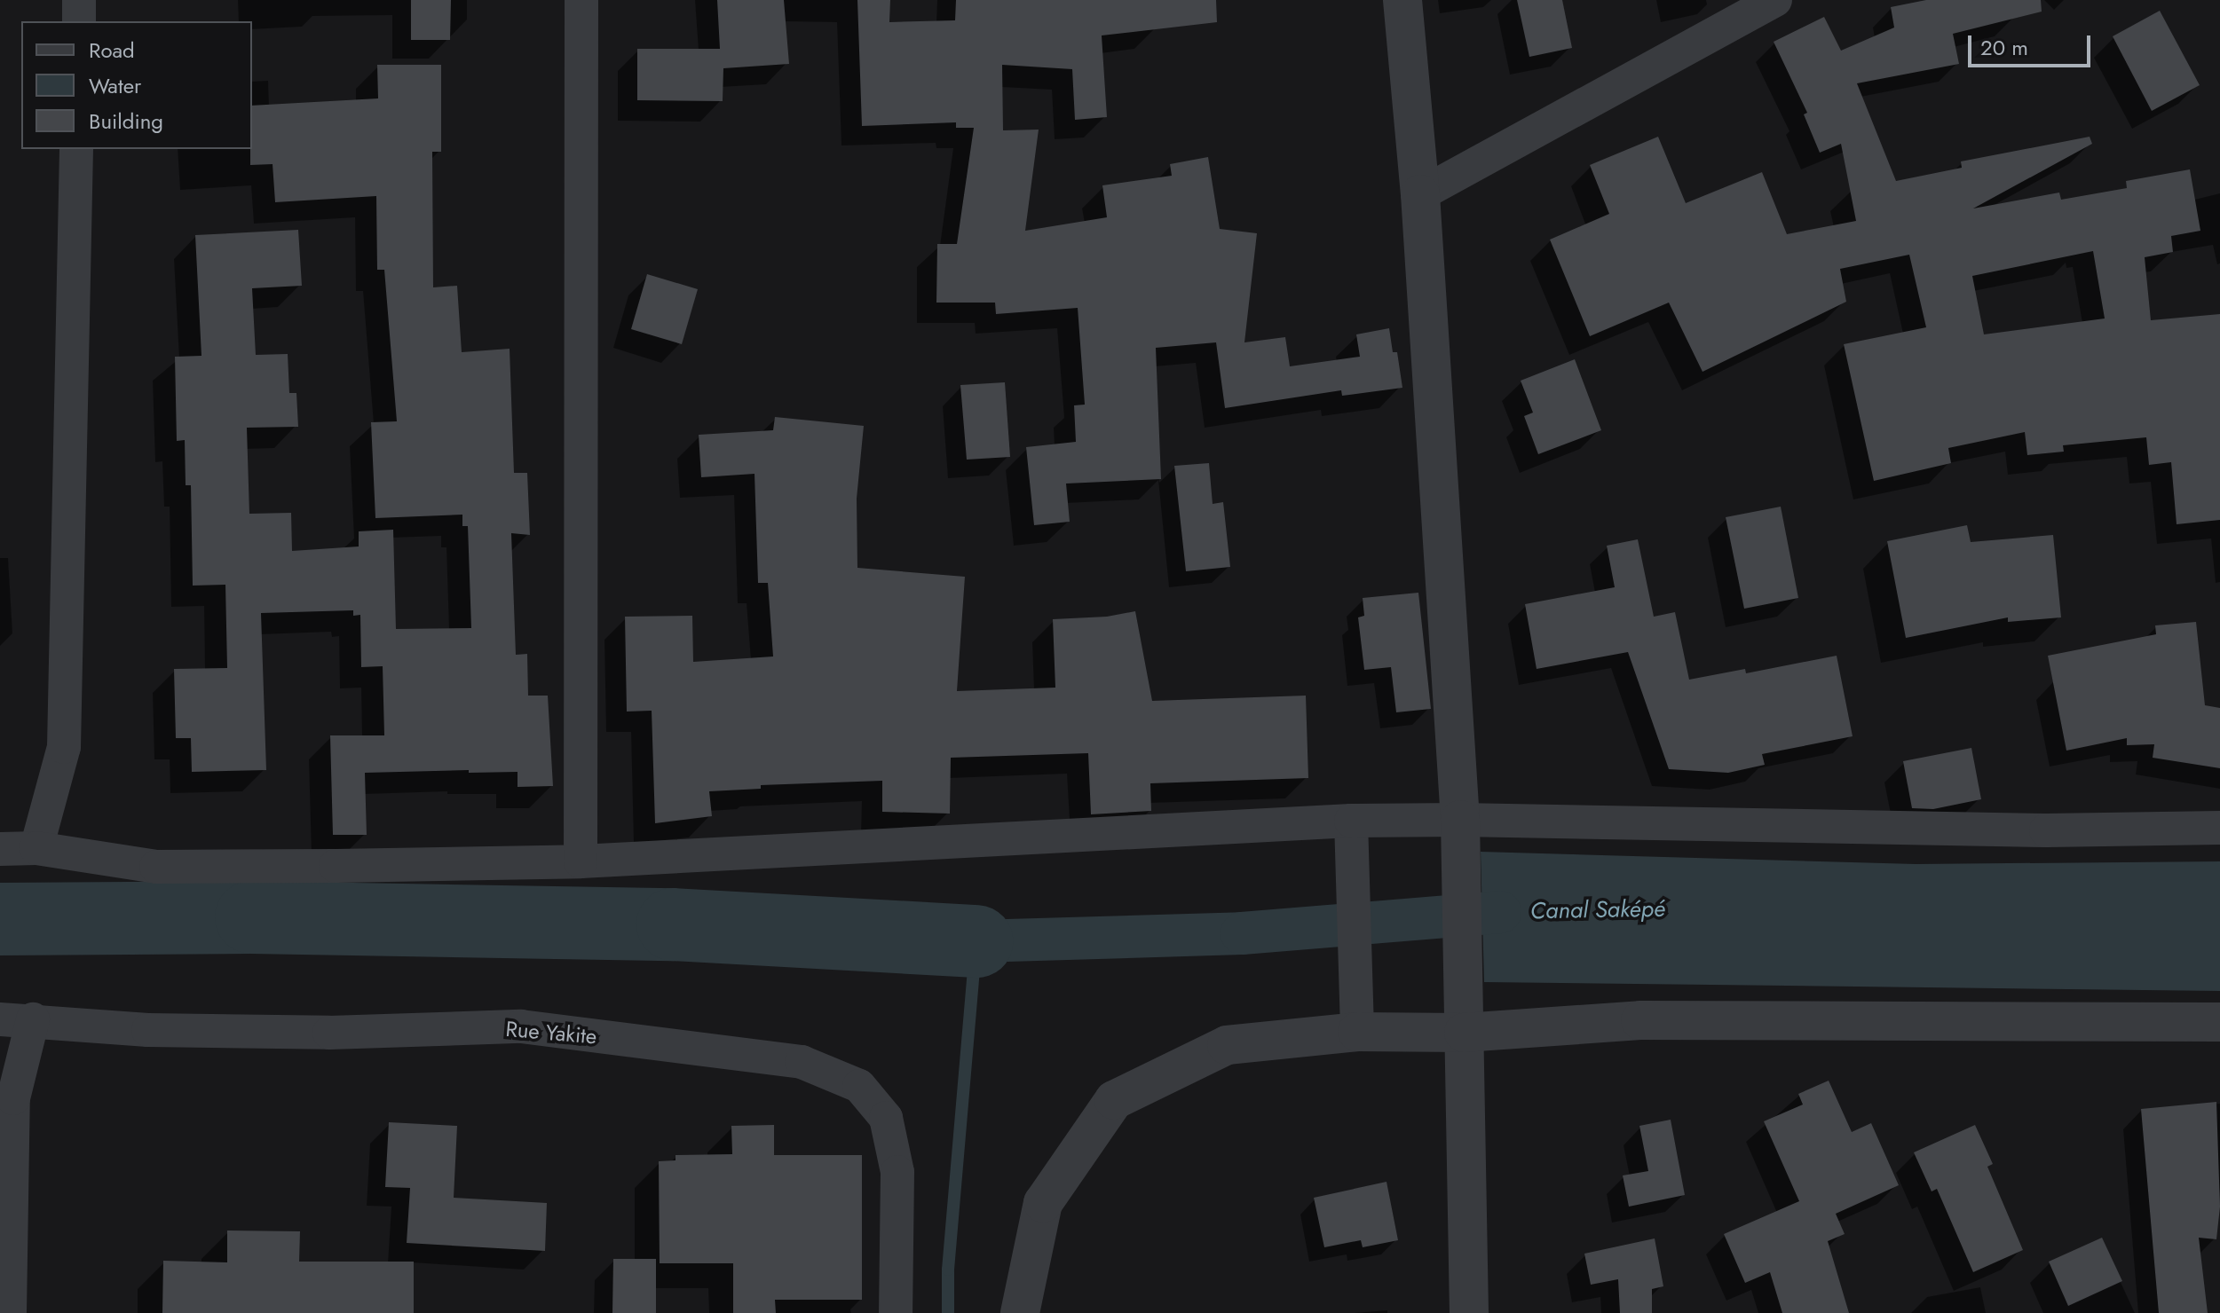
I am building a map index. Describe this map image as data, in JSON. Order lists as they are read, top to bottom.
{
  "streets": {
    "street": ["Rue Yakite"]
  },
  "water": ["Canal Saképé"],
  "legend": ["Road", "Water", "Building"],
  "scale_bar": "20 m"
}
